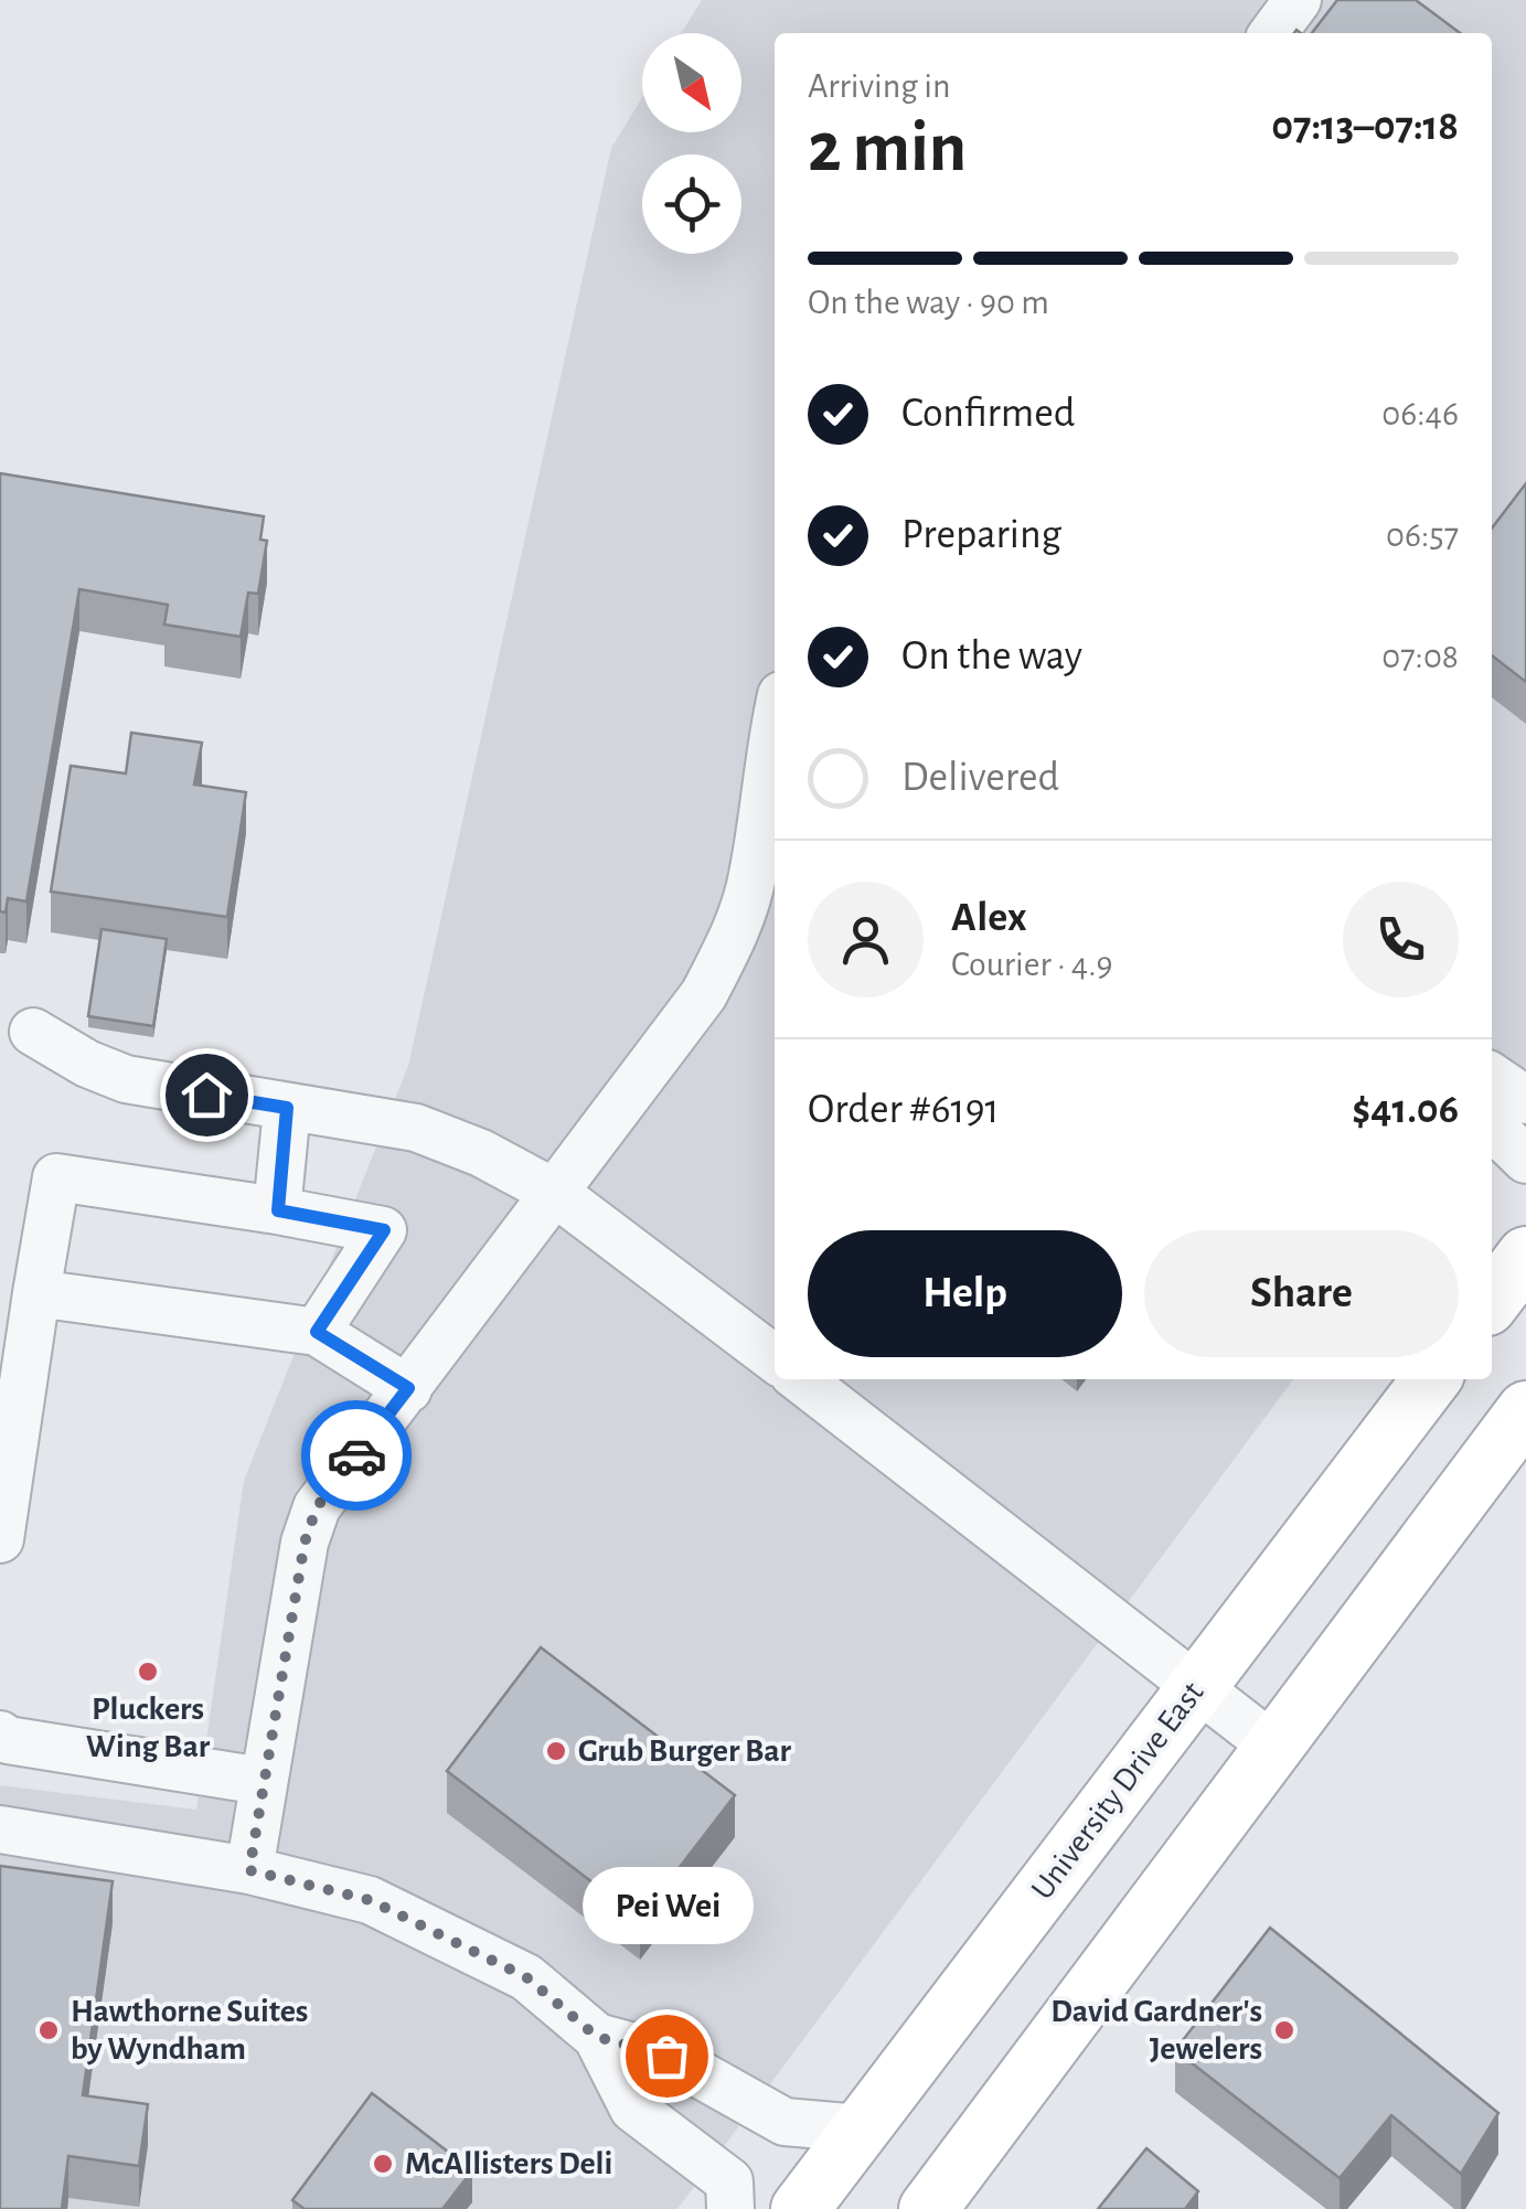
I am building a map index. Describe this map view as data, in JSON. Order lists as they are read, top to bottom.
{
  "streets": {
    "main road": ["University Drive East"]
  },
  "places": [
    "Pluckers Wing Bar",
    "Grub Burger Bar",
    "Hawthorne Suites by Wyndham",
    "David Gardner's Jewelers",
    "Pei Wei",
    "McAllisters Deli"
  ],
  "north": "bottom right",
  "page": {
    "heading": ["2 min", "Arriving in", "07:13–07:18"],
    "panel": [
      "Alex",
      "Courier · 4.9",
      "Order #6191",
      "$41.06"
    ],
    "bar": "On the way · 90 m",
    "list": [
      ["Confirmed", "06:46"],
      ["Preparing", "06:57"],
      ["On the way", "07:08"],
      "Delivered"
    ],
    "buttons": ["Help", "Share"],
    "bubble": "Pei Wei"
  }
}
